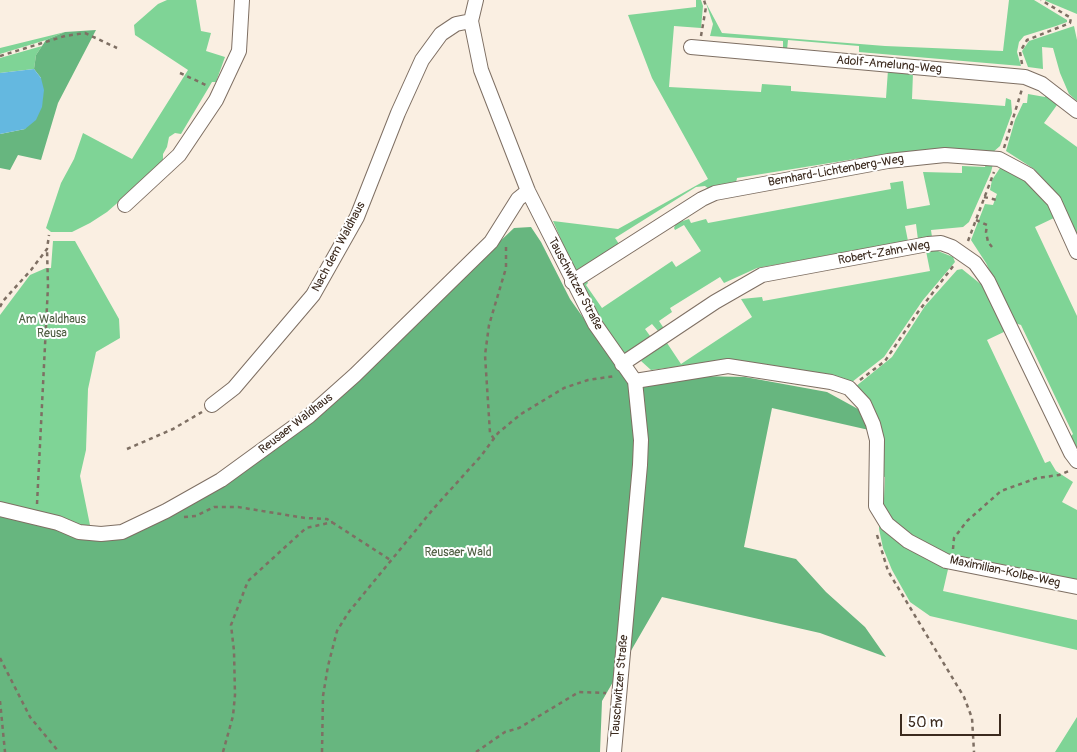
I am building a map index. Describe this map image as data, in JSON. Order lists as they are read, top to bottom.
{
  "streets": {
    "street": [
      "Adolf-Amelung-Weg",
      "Bernhard-Lichtenberg-Weg",
      "Nach dem Waldhaus",
      "Robert-Zahn-Weg",
      "Tauschwitzer Straße",
      "Reusaer Waldhaus",
      "Maximilian-Kolbe-Weg"
    ]
  },
  "crossings": [
    ["Bernhard-Lichtenberg-Weg", "Tauschwitzer Straße"],
    ["Nach dem Waldhaus", "Tauschwitzer Straße"],
    ["Robert-Zahn-Weg", "Tauschwitzer Straße"],
    ["Tauschwitzer Straße", "Reusaer Waldhaus"]
  ],
  "parks": ["Am Waldhaus Reusa", "Reusaer Wald"],
  "scale_bar": "50 m"
}
